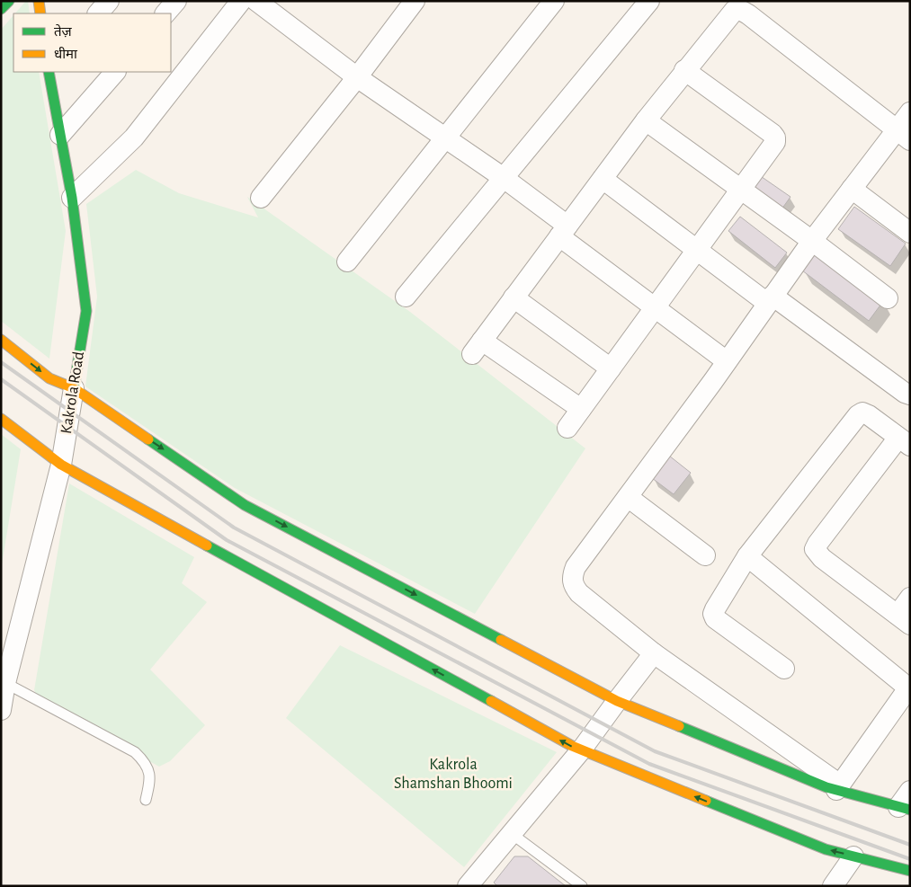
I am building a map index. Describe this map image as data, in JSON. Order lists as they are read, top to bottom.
{
  "streets": {
    "street": ["Kakrola Road"]
  },
  "parks": ["Kakrola Shamshan Bhoomi"],
  "legend": ["तेज़", "धीमा"]
}
